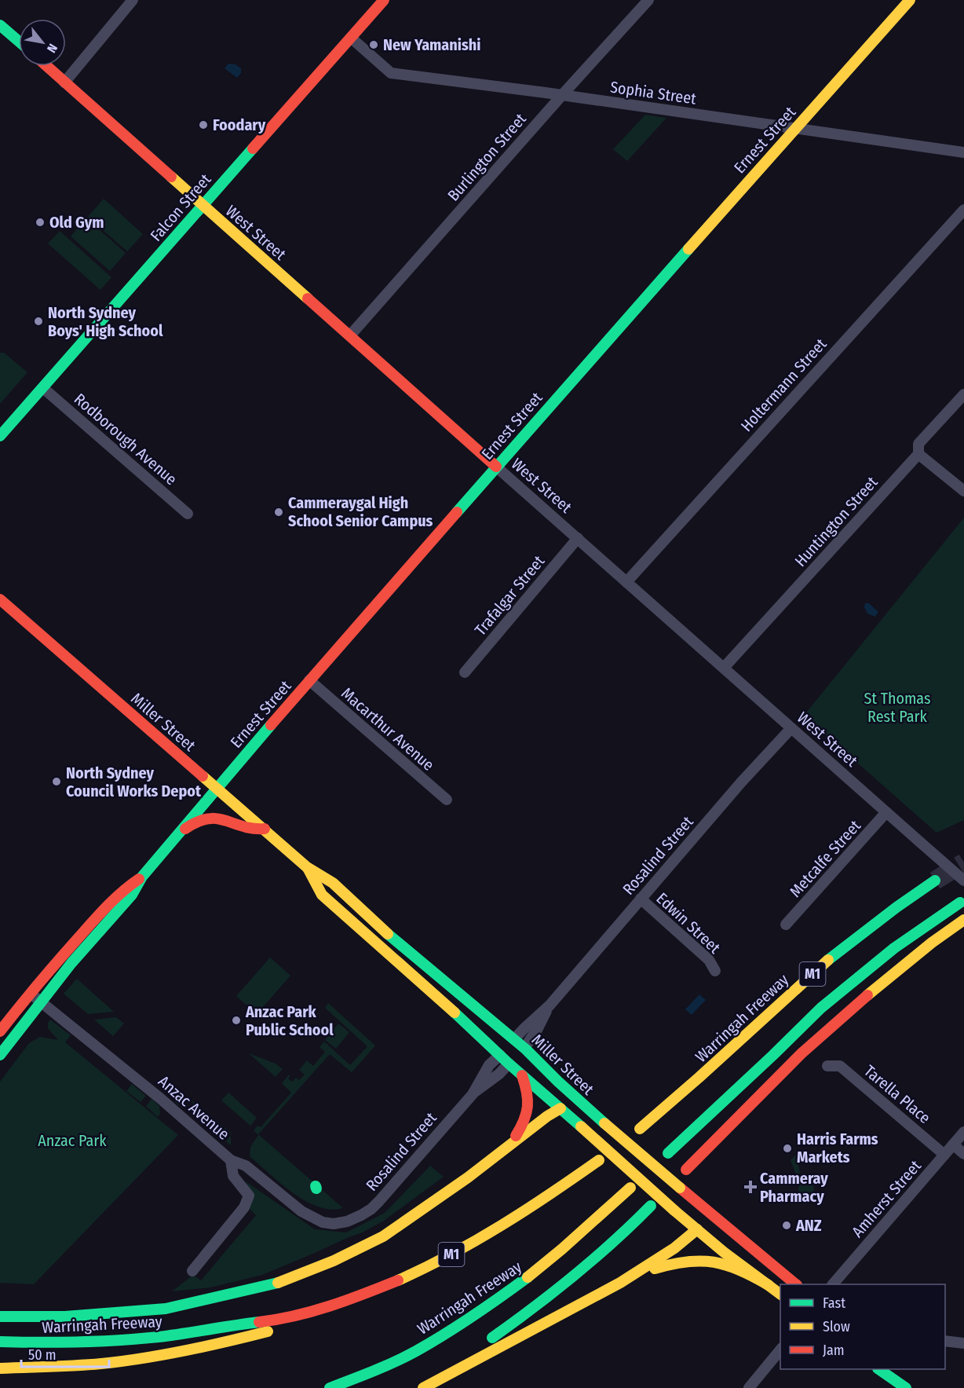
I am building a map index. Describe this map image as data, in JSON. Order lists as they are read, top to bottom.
{
  "streets": {
    "main road": [
      "Ernest Street",
      "Falcon Street",
      "West Street",
      "Miller Street",
      "M1",
      "Warringah Freeway"
    ],
    "street": [
      "Sophia Street",
      "Burlington Street",
      "Holtermann Street",
      "Rodborough Avenue",
      "Huntington Street",
      "Trafalgar Street",
      "Macarthur Avenue",
      "Rosalind Street",
      "Metcalfe Street",
      "Edwin Street",
      "Tarella Place",
      "Anzac Avenue",
      "Amherst Street"
    ]
  },
  "crossings": [
    ["Sophia Street", "Ernest Street"],
    ["Sophia Street", "Burlington Street"],
    ["Sophia Street", "Falcon Street"],
    ["Ernest Street", "West Street"],
    ["Ernest Street", "Miller Street"],
    ["Ernest Street", "Macarthur Avenue"],
    ["Ernest Street", "Anzac Avenue"],
    ["Burlington Street", "West Street"],
    ["Falcon Street", "West Street"],
    ["Falcon Street", "Rodborough Avenue"],
    ["West Street", "Holtermann Street"],
    ["West Street", "Huntington Street"],
    ["West Street", "Trafalgar Street"],
    ["West Street", "Rosalind Street"],
    ["West Street", "Metcalfe Street"],
    ["Miller Street", "Rosalind Street"],
    ["Rosalind Street", "Edwin Street"],
    ["Rosalind Street", "Anzac Avenue"],
    ["Tarella Place", "Amherst Street"]
  ],
  "parks": ["St Thomas Rest Park", "Anzac Park"],
  "places": {
    "other": [
      "New Yamanishi",
      "Foodary",
      "Old Gym",
      "North Sydney Boys' High School",
      "Cammeraygal High School Senior Campus",
      "North Sydney Council Works Depot",
      "Anzac Park Public School",
      "Harris Farms Markets",
      "ANZ"
    ],
    "health": ["Cammeray Pharmacy"]
  },
  "legend": ["Fast", "Slow", "Jam"],
  "scale_bar": "50 m",
  "north": "bottom right"
}
